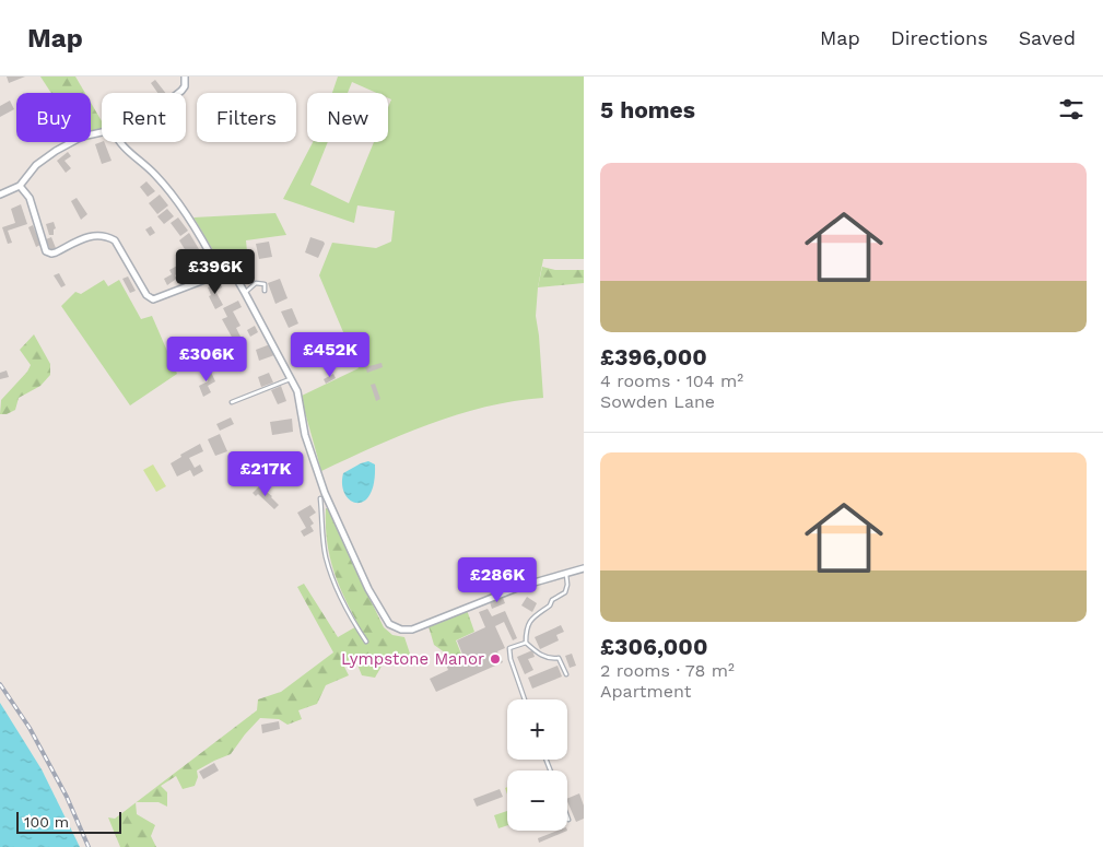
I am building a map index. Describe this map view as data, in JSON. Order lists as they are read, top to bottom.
{
  "places": ["Lympstone Manor"],
  "scale_bar": "100 m",
  "page": {
    "header": "Map",
    "nav": ["Map", "Directions", "Saved"],
    "heading": "5 homes",
    "chip": [
      "Buy",
      "Rent",
      "Filters",
      "New"
    ],
    "list": [
      {
        "name": "£396,000",
        "note": "4 rooms · 104 m² · Sowden Lane"
      },
      {
        "name": "£306,000",
        "note": "2 rooms · 78 m² · Apartment"
      }
    ],
    "price": [
      "£396K",
      "£452K",
      "£306K",
      "£217K",
      "£286K"
    ],
    "map_buttons": ["+", "−"],
    "scale": "100 m"
  }
}
